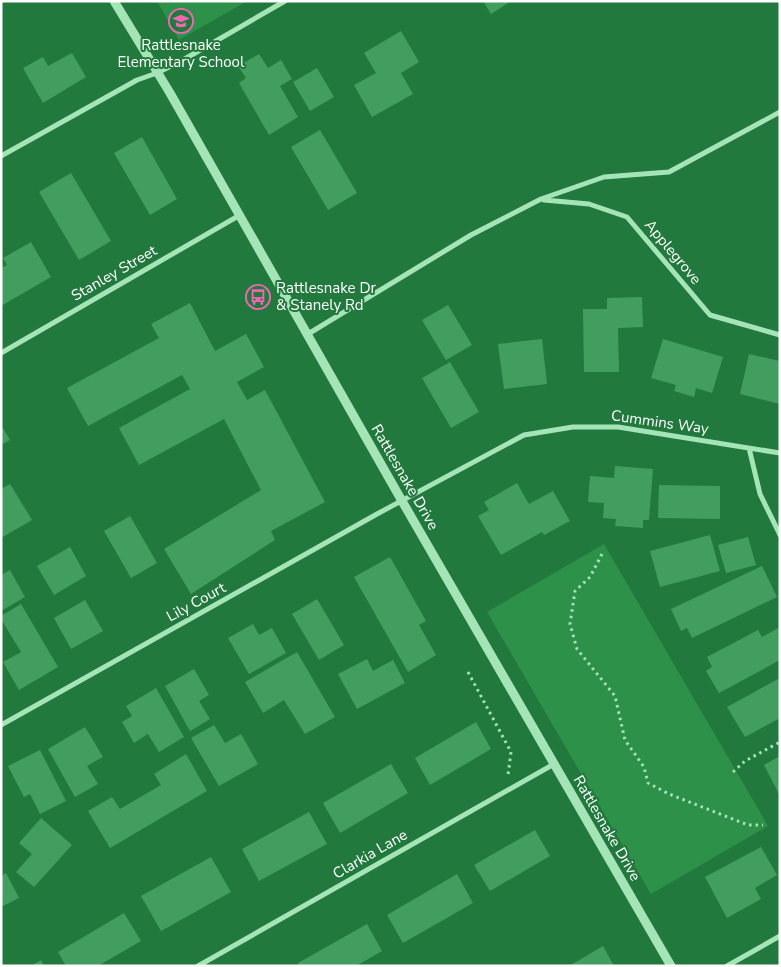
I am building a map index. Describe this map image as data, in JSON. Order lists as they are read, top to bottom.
{
  "streets": {
    "street": [
      "Applegrove",
      "Stanley Street",
      "Cummins Way",
      "Rattlesnake Drive",
      "Lily Court",
      "Clarkia Lane"
    ]
  },
  "crossings": [
    ["Stanley Street", "Rattlesnake Drive"],
    ["Cummins Way", "Rattlesnake Drive"],
    ["Cummins Way", "Lily Court"],
    ["Rattlesnake Drive", "Lily Court"],
    ["Rattlesnake Drive", "Clarkia Lane"]
  ],
  "places": {
    "school or university": ["Rattlesnake Elementary School"],
    "bus stop": ["Rattlesnake Dr & Stanely Rd"]
  }
}
